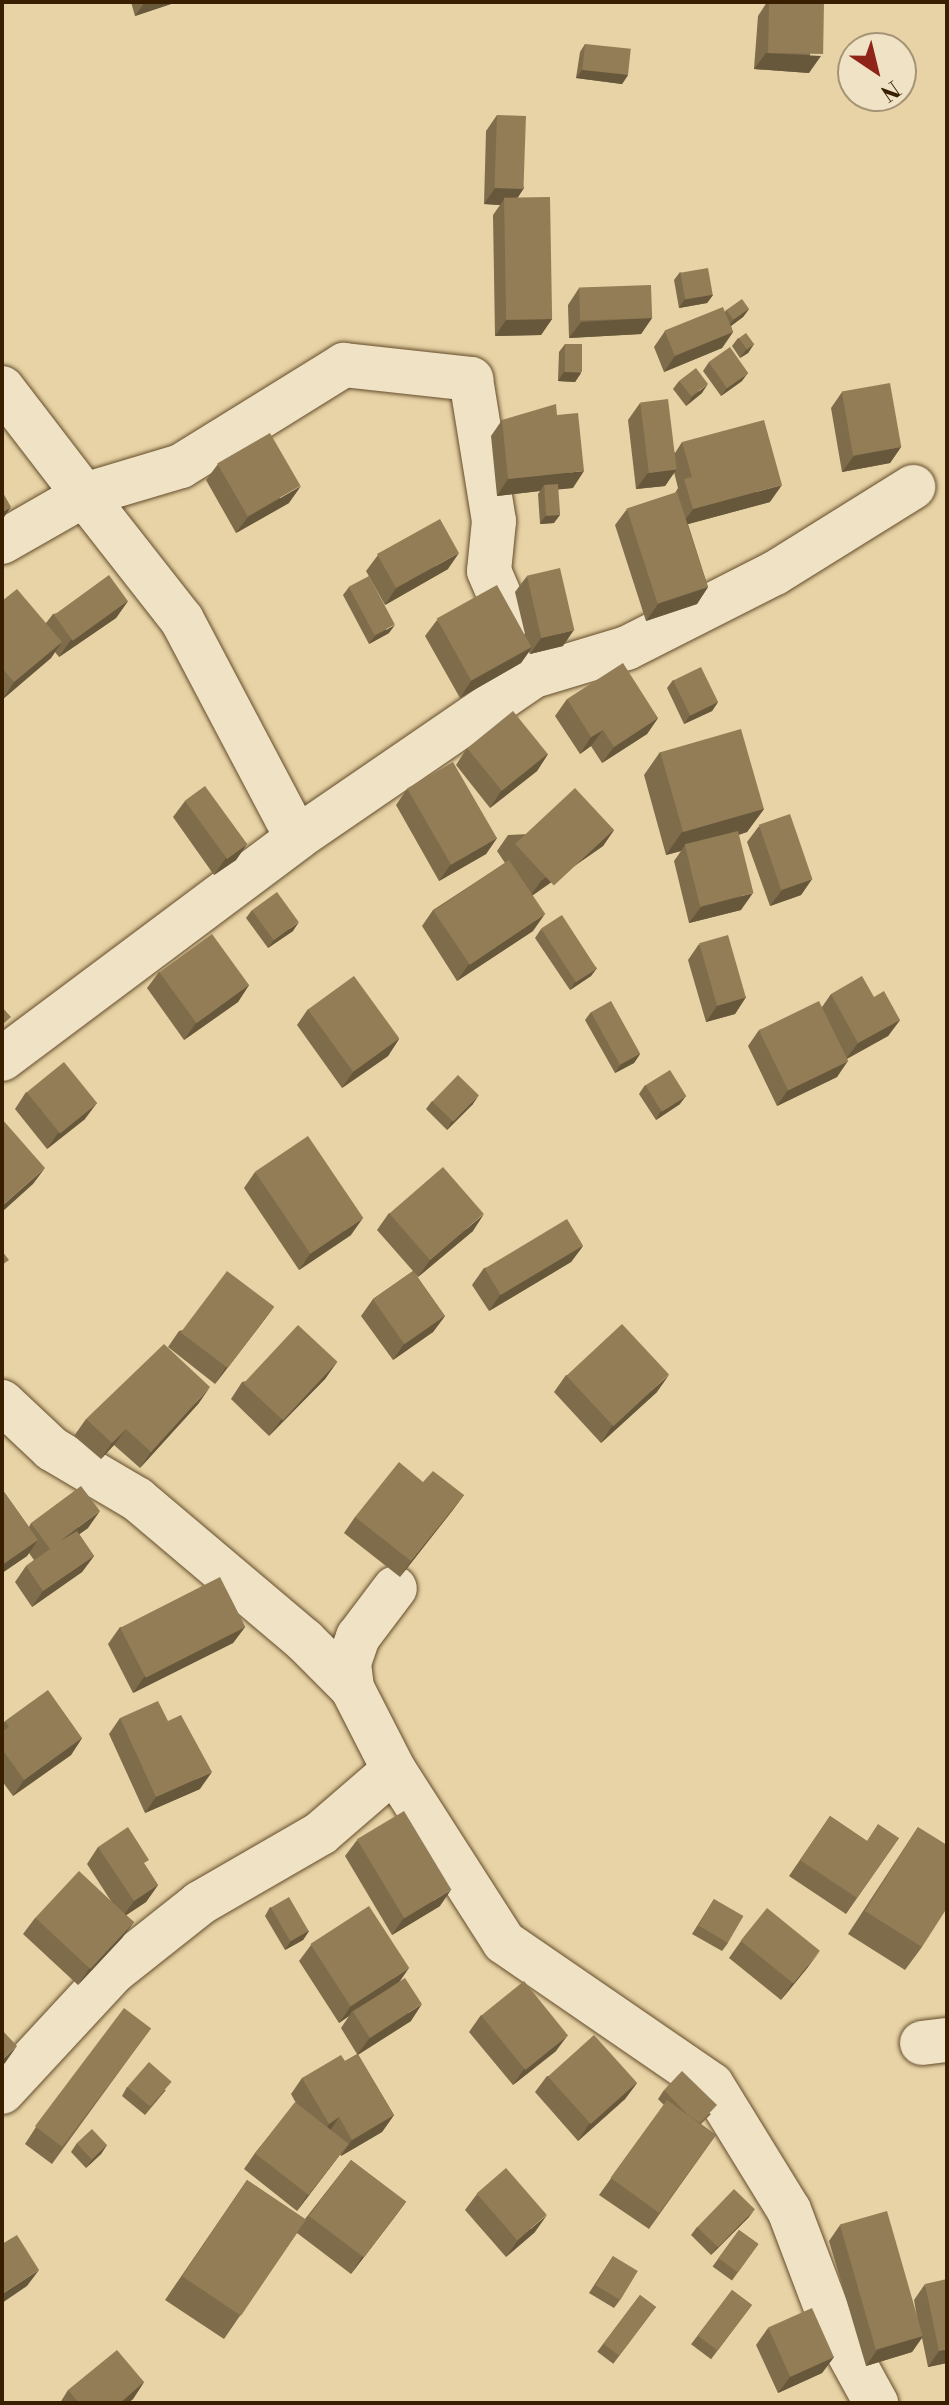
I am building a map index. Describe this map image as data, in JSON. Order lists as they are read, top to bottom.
{
  "north": "bottom right"
}
